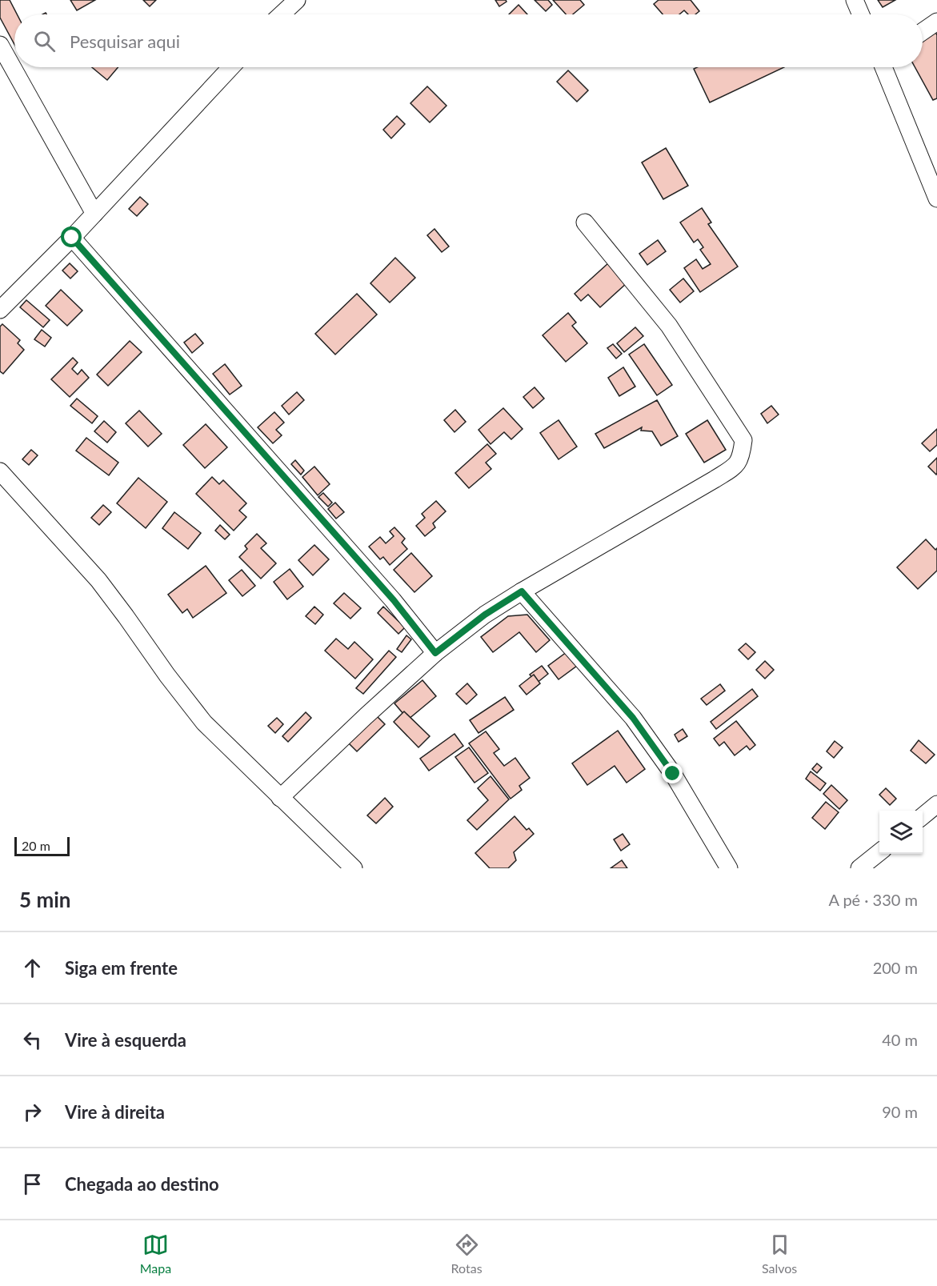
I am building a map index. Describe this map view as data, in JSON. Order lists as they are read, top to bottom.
{
  "scale_bar": "20 m",
  "page": {
    "search": "Pesquisar aqui",
    "scale": "20 m",
    "heading": ["5 min", "A pé · 330 m"],
    "list": [
      ["Siga em frente", "200 m"],
      ["Vire à esquerda", "40 m"],
      ["Vire à direita", "90 m"],
      "Chegada ao destino"
    ],
    "nav": ["Mapa", "Rotas", "Salvos"]
  }
}
